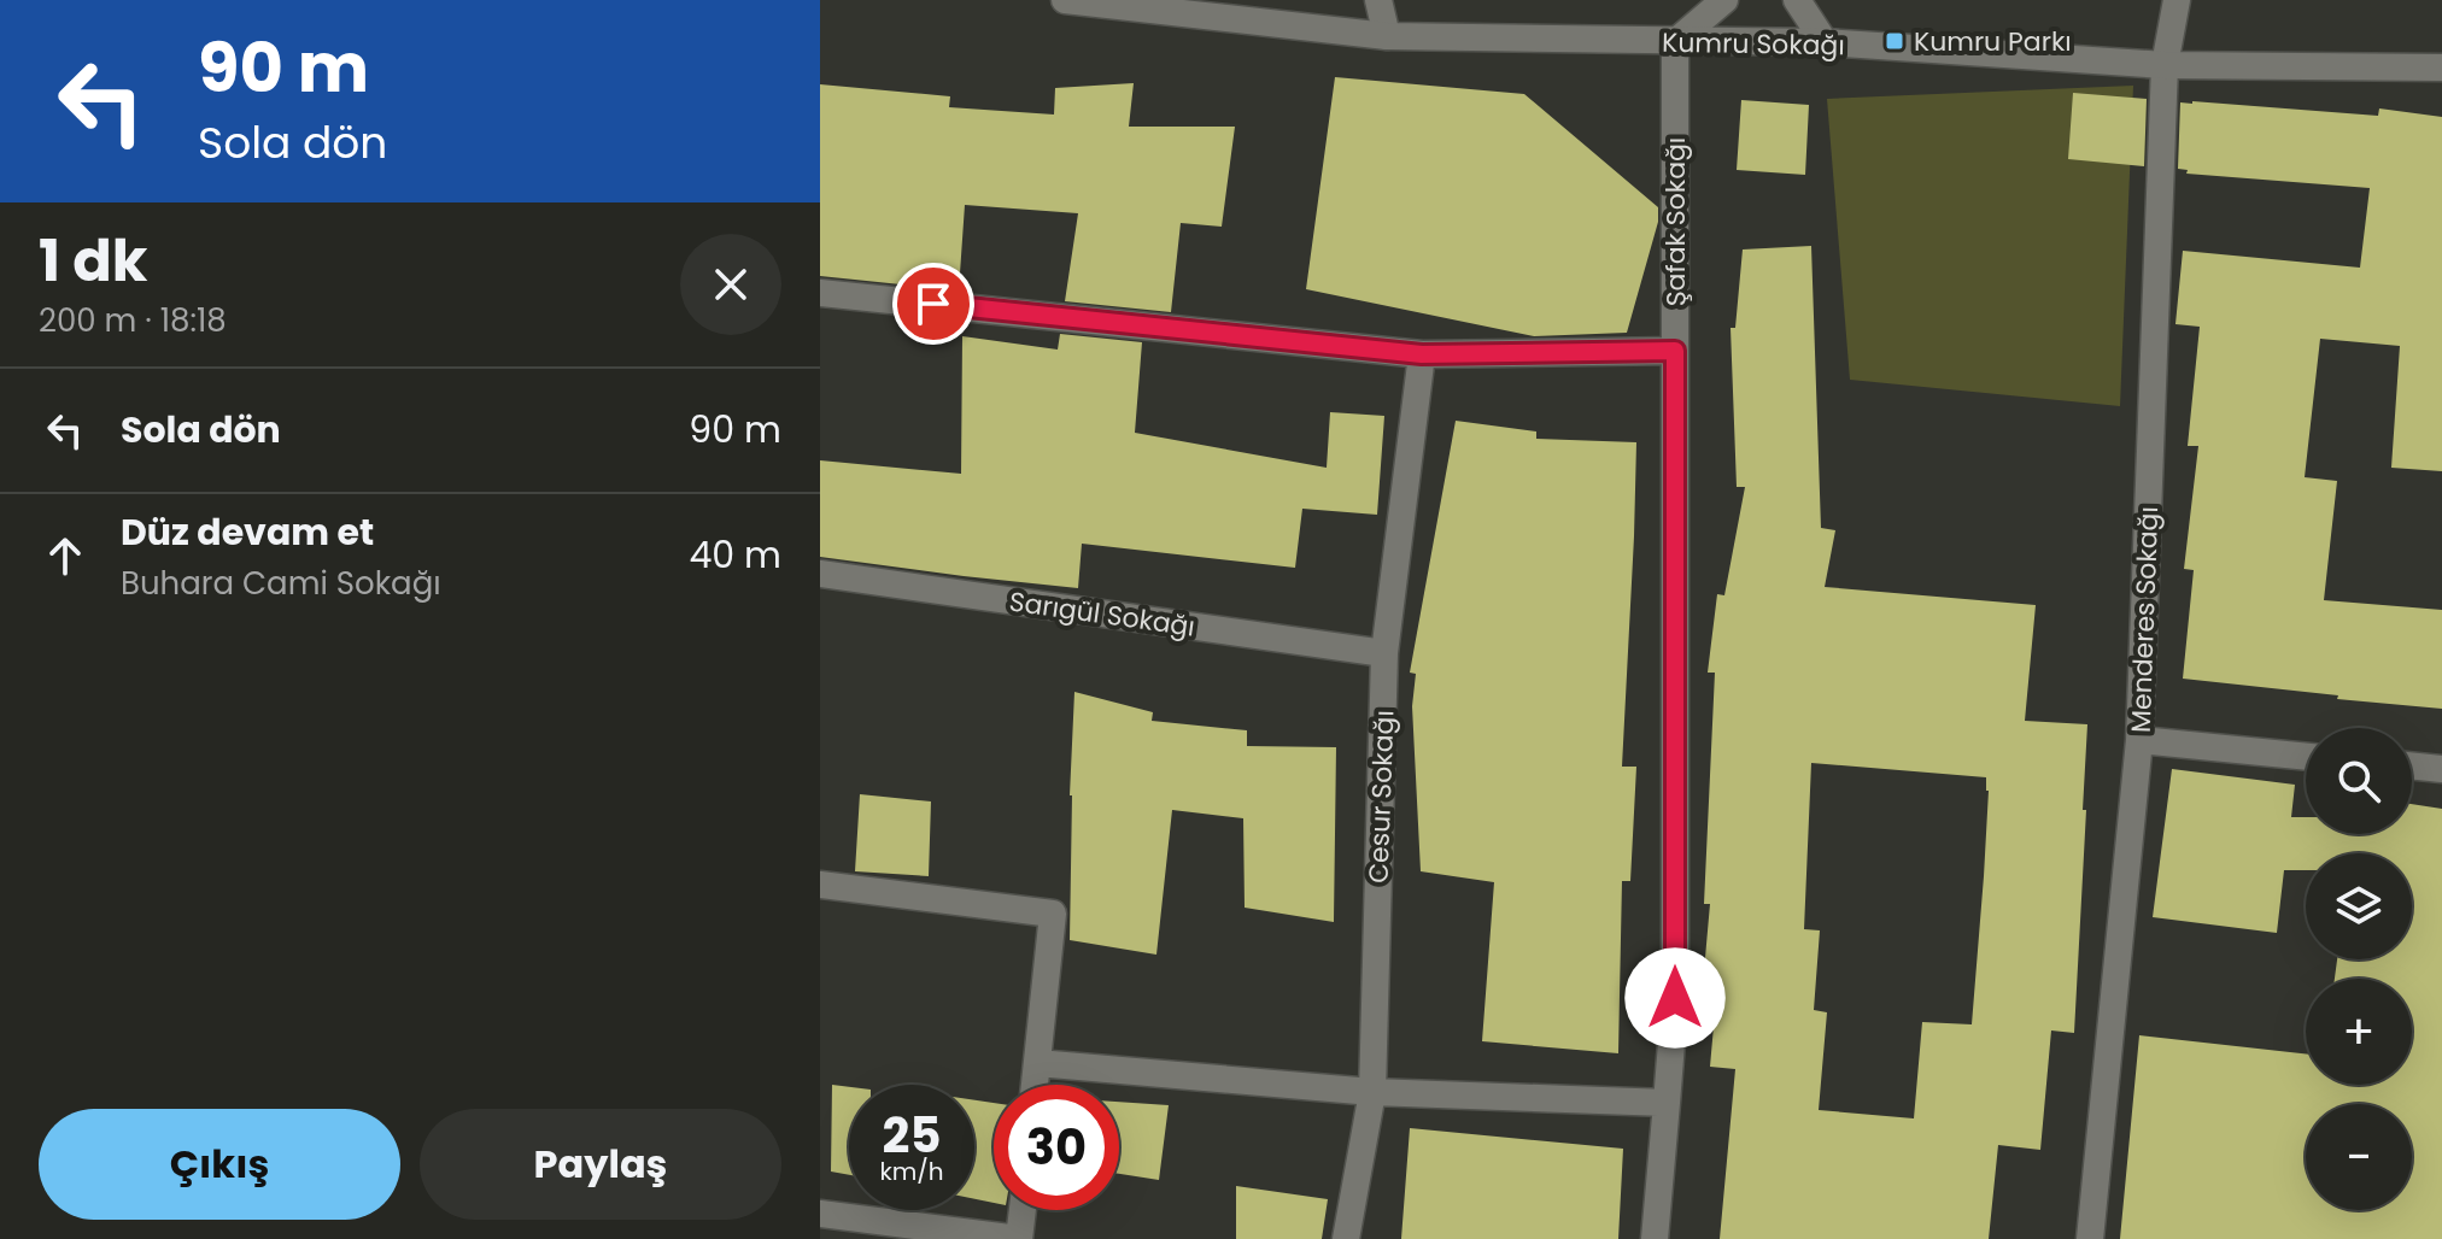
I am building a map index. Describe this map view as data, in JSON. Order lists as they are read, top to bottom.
{
  "streets": {
    "street": [
      "Kumru Sokağı",
      "Şafak Sokağı",
      "Sarıgül Sokağı",
      "Menderes Sokağı",
      "Cesur Sokağı"
    ]
  },
  "crossings": [
    ["Kumru Sokağı", "Şafak Sokağı"],
    ["Kumru Sokağı", "Menderes Sokağı"],
    ["Sarıgül Sokağı", "Cesur Sokağı"]
  ],
  "places": {
    "transit": ["Kumru Parkı"]
  },
  "page": {
    "turn": ["90 m", "Sola dön"],
    "heading": ["1 dk", "200 m · 18:18"],
    "list": [
      {
        "name": "Sola dön",
        "value": "90 m"
      },
      {
        "name": "Düz devam et",
        "note": "Buhara Cami Sokağı",
        "value": "40 m"
      }
    ],
    "map_buttons": ["+", "−"],
    "speed": "25 km/h",
    "limit": "30",
    "buttons": ["Çıkış", "Paylaş"]
  }
}
